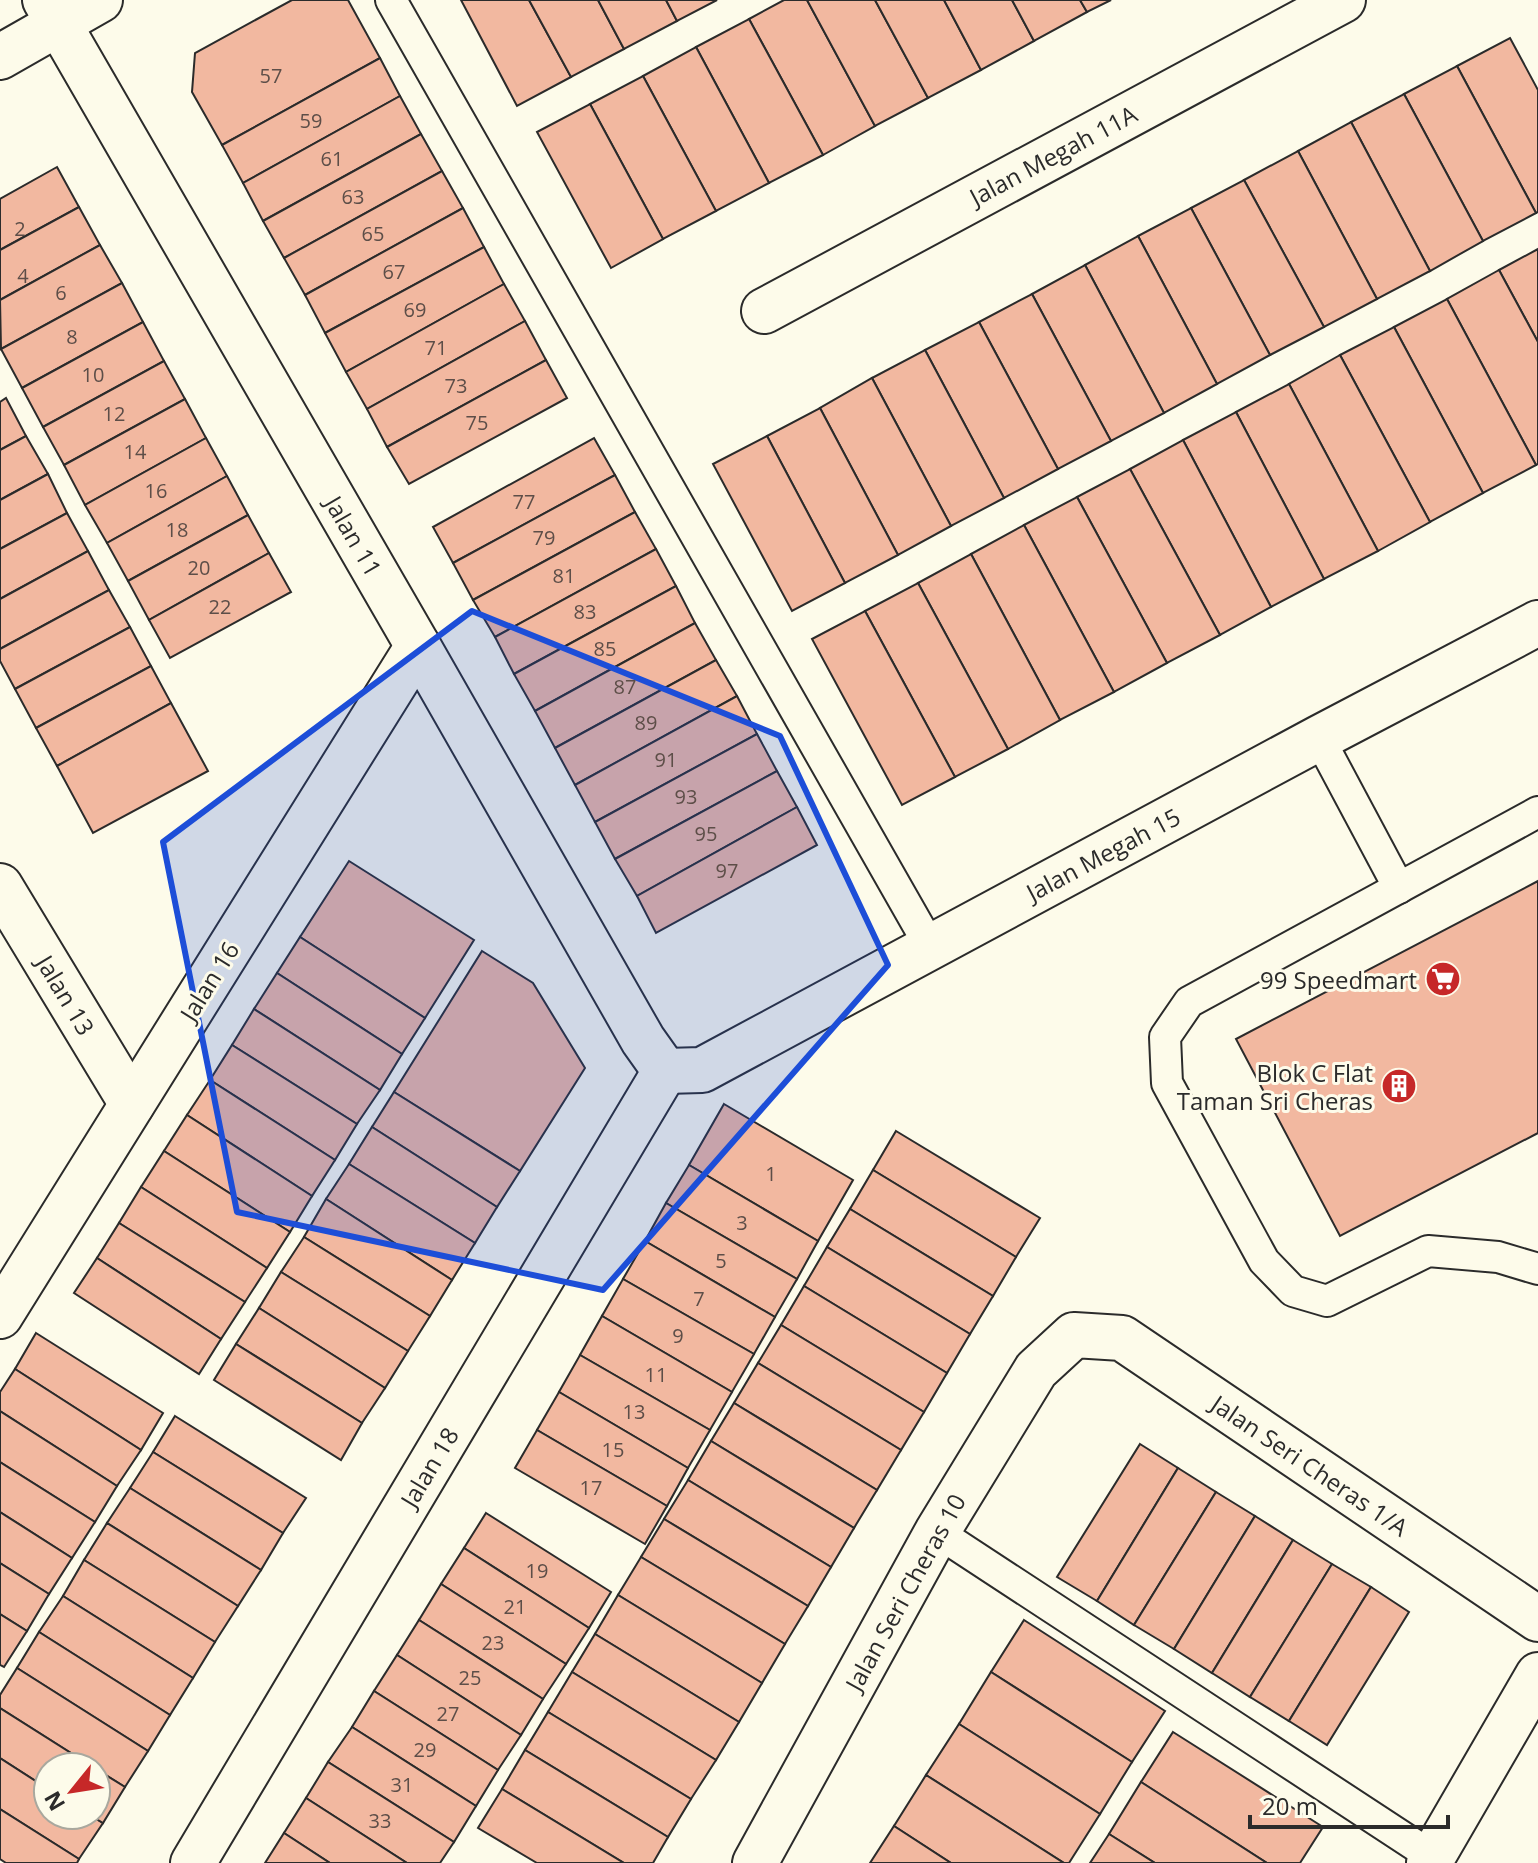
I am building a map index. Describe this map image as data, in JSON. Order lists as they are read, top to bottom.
{
  "streets": {
    "street": [
      "Jalan Megah 11A",
      "Jalan 11",
      "Jalan Megah 15",
      "Jalan 16",
      "Jalan 13",
      "Jalan Seri Cheras 1/A",
      "Jalan 18",
      "Jalan Seri Cheras 10"
    ]
  },
  "crossings": [
    ["Jalan 11", "Jalan Megah 15"],
    ["Jalan 11", "Jalan 16"],
    ["Jalan 11", "Jalan 18"],
    ["Jalan Megah 15", "Jalan 18"],
    ["Jalan 16", "Jalan 13"],
    ["Jalan Seri Cheras 1/A", "Jalan Seri Cheras 10"]
  ],
  "places": {
    "supermarket": ["99 Speedmart"],
    "building": ["Blok C Flat Taman Sri Cheras"]
  },
  "house_numbers": [
    "57",
    "59",
    "61",
    "63",
    "2",
    "65",
    "67",
    "4",
    "6",
    "69",
    "8",
    "71",
    "10",
    "73",
    "12",
    "75",
    "14",
    "16",
    "77",
    "18",
    "79",
    "20",
    "81",
    "22",
    "83",
    "85",
    "87",
    "89",
    "91",
    "93",
    "95",
    "97",
    "1",
    "3",
    "5",
    "7",
    "9",
    "11",
    "13",
    "15",
    "17",
    "19",
    "21",
    "23",
    "25",
    "27",
    "29",
    "31",
    "33"
  ],
  "scale_bar": "20 m",
  "north": "bottom left"
}
